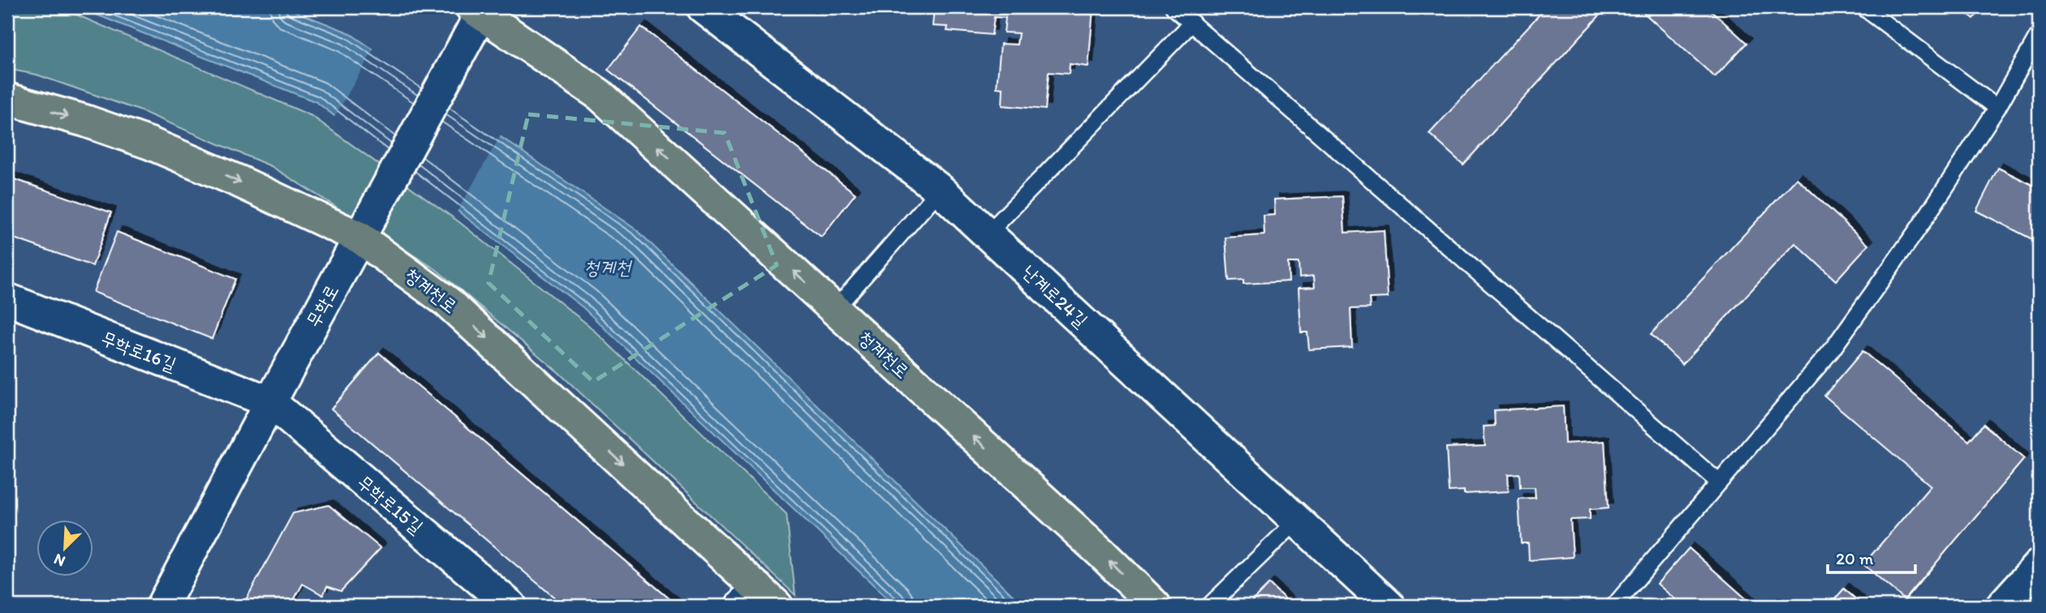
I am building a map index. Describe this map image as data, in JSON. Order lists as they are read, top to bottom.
{
  "streets": {
    "main road": ["청계천로"],
    "street": [
      "난계로24길",
      "무학로",
      "무학로16길",
      "무학로15길"
    ]
  },
  "crossings": [
    ["청계천로", "무학로"],
    ["무학로", "무학로16길"],
    ["무학로", "무학로15길"],
    ["무학로16길", "무학로15길"]
  ],
  "water": ["청계천"],
  "scale_bar": "20 m",
  "north": "bottom left"
}
